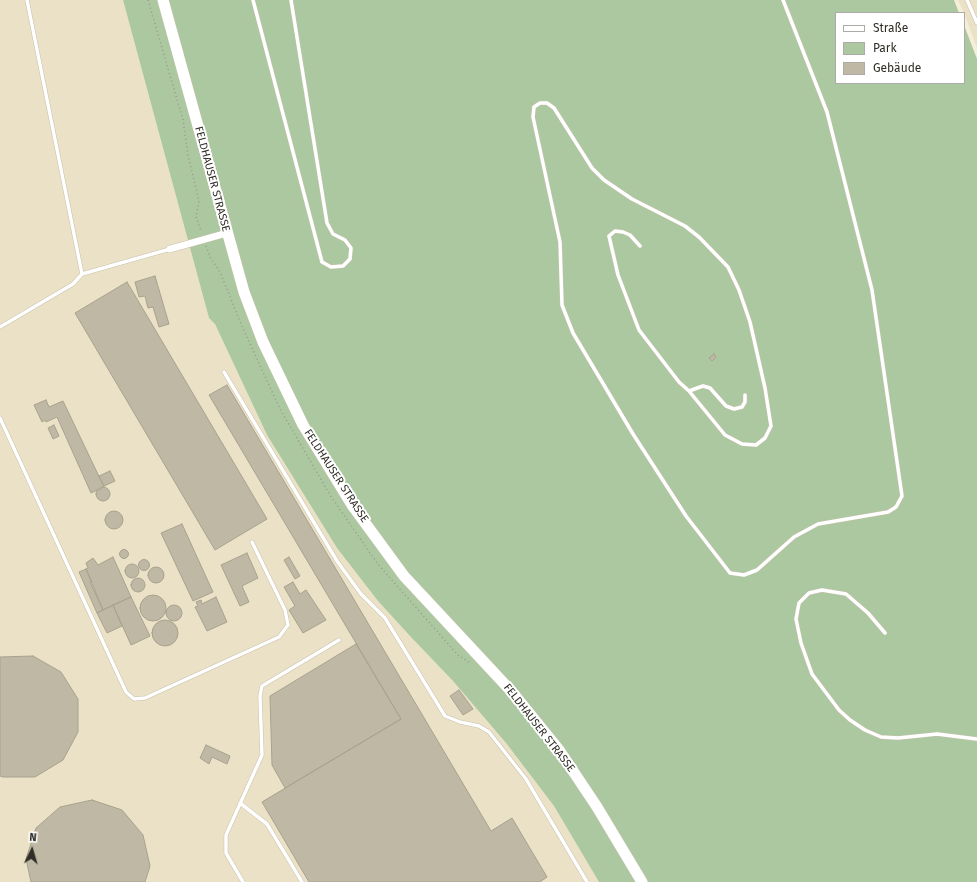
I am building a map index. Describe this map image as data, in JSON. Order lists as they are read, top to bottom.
{
  "streets": {
    "street": ["FELDHAUSER STRASSE"]
  },
  "legend": ["Straße", "Park", "Gebäude"],
  "north": "top"
}
